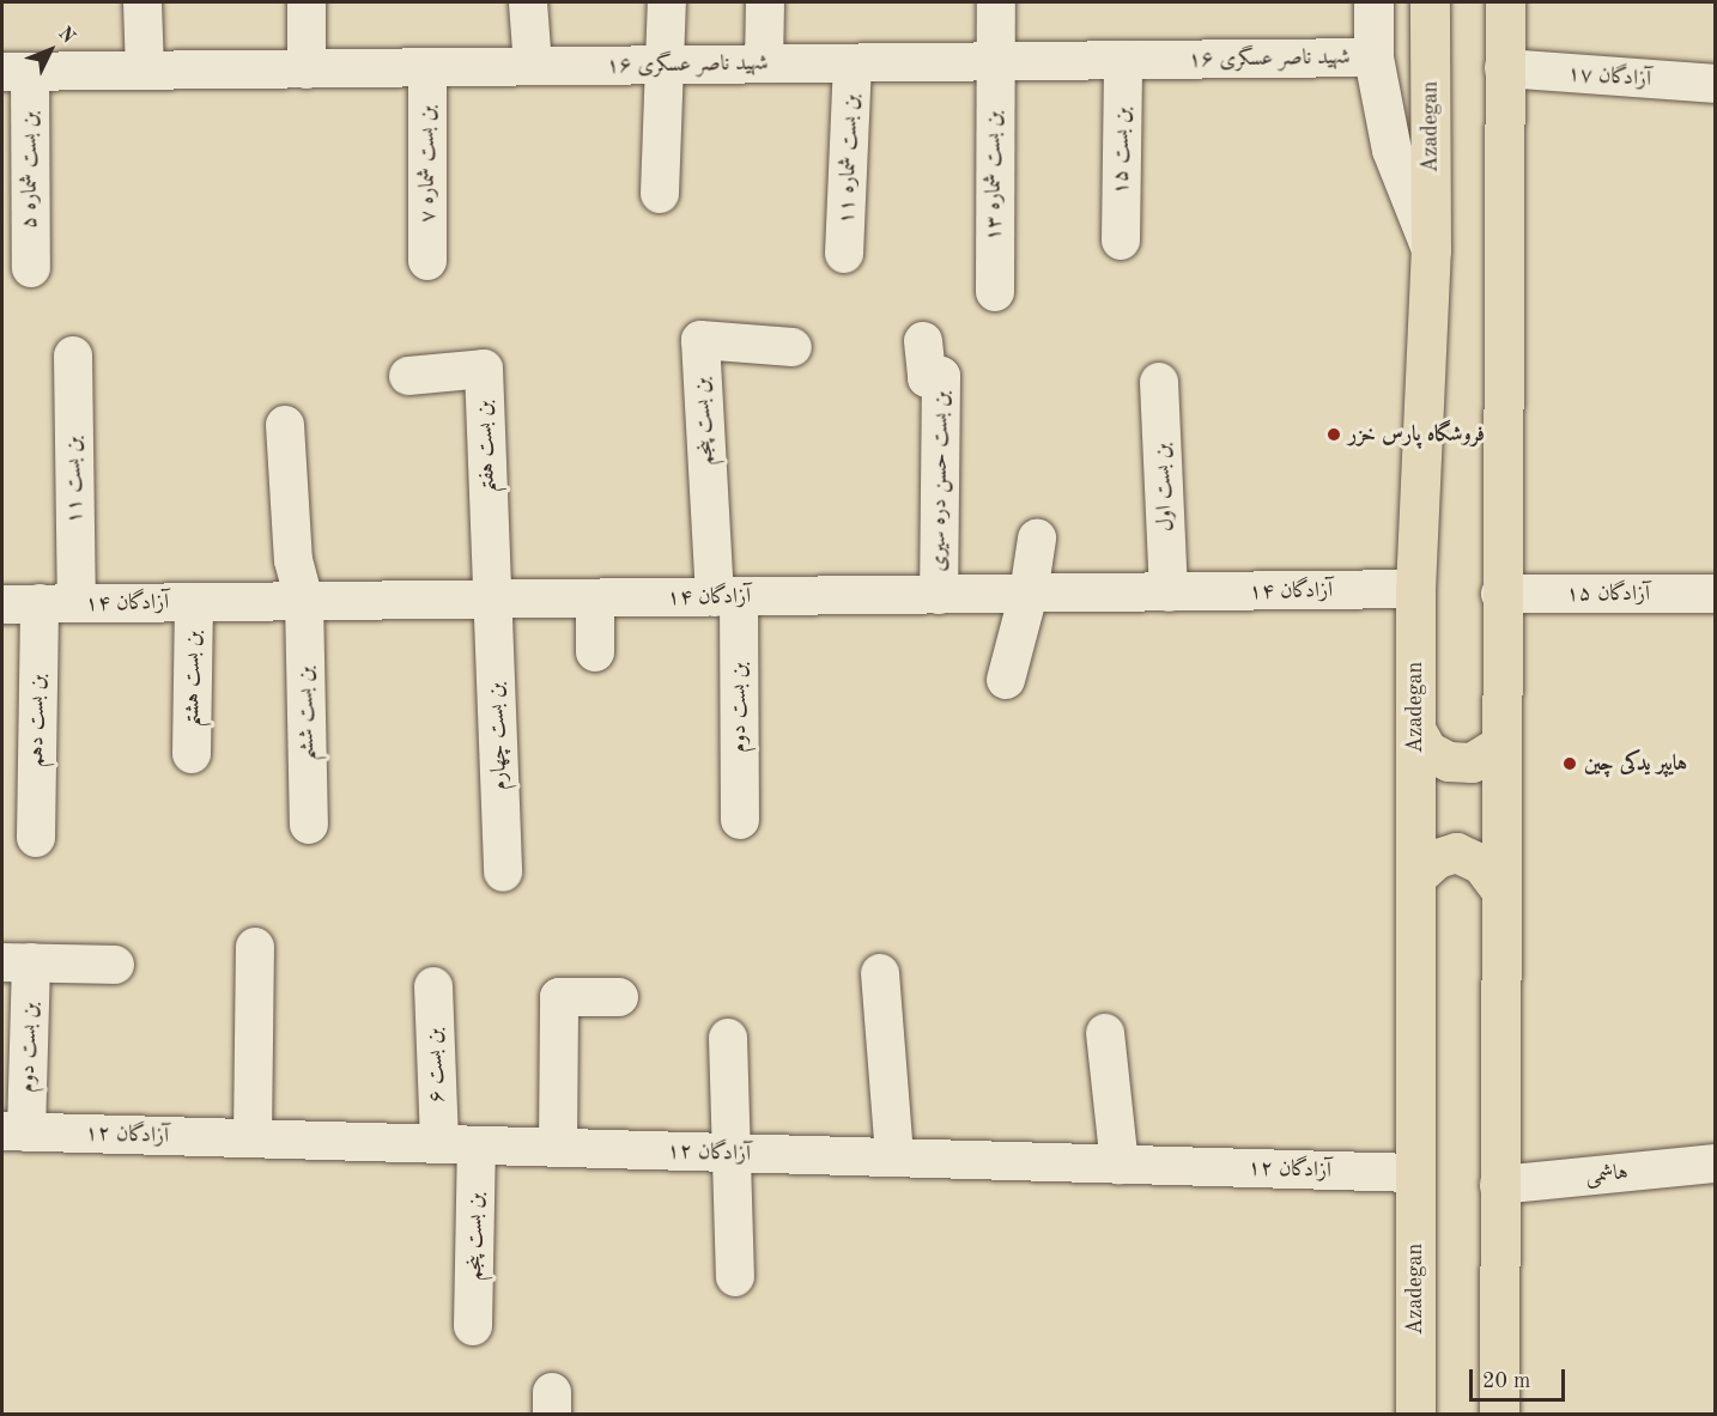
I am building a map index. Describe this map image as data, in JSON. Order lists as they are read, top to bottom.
{
  "streets": {
    "main road": ["Azadegan"],
    "street": [
      "۱۶ شهید ناصر عسگری",
      "۱۷ آزادگان",
      "بن بست ۱۵",
      "بن بست شماره ۱۱",
      "بن بست شماره ۷",
      "بن بست شماره ۵",
      "بن بست شماره ۱۳",
      "بن بست پنجم",
      "بن بست هفتم",
      "بن بست ۱۱",
      "بن بست حسن دره سیری",
      "بن بست اول",
      "۱۴ آزادگان",
      "۱۵ آزادگان",
      "بن بست هشتم",
      "بن بست دوم",
      "بن بست ششم",
      "بن بست دهم",
      "بن بست چهارم",
      "بن بست ۶",
      "۱۲ آزادگان",
      "هاشمی"
    ]
  },
  "crossings": [
    ["۱۶ شهید ناصر عسگری", "بن بست ۱۵"],
    ["۱۶ شهید ناصر عسگری", "بن بست شماره ۱۱"],
    ["۱۶ شهید ناصر عسگری", "بن بست شماره ۷"],
    ["۱۶ شهید ناصر عسگری", "بن بست شماره ۵"],
    ["۱۶ شهید ناصر عسگری", "بن بست شماره ۱۳"],
    ["Azadegan", "۱۴ آزادگان"],
    ["Azadegan", "۱۲ آزادگان"],
    ["بن بست پنجم", "۱۴ آزادگان"],
    ["بن بست پنجم", "بن بست دوم"],
    ["بن بست پنجم", "۱۲ آزادگان"],
    ["بن بست هفتم", "۱۴ آزادگان"],
    ["بن بست هفتم", "بن بست چهارم"],
    ["بن بست ۱۱", "۱۴ آزادگان"],
    ["بن بست حسن دره سیری", "۱۴ آزادگان"],
    ["بن بست اول", "۱۴ آزادگان"],
    ["۱۴ آزادگان", "بن بست هشتم"],
    ["۱۴ آزادگان", "بن بست دوم"],
    ["۱۴ آزادگان", "بن بست ششم"],
    ["۱۴ آزادگان", "بن بست دهم"],
    ["۱۴ آزادگان", "بن بست چهارم"],
    ["بن بست دوم", "۱۲ آزادگان"],
    ["بن بست ۶", "۱۲ آزادگان"]
  ],
  "places": ["فروشگاه پارس خزر", "هایپر یدکی چین"],
  "scale_bar": "20 m",
  "north": "top right"
}
